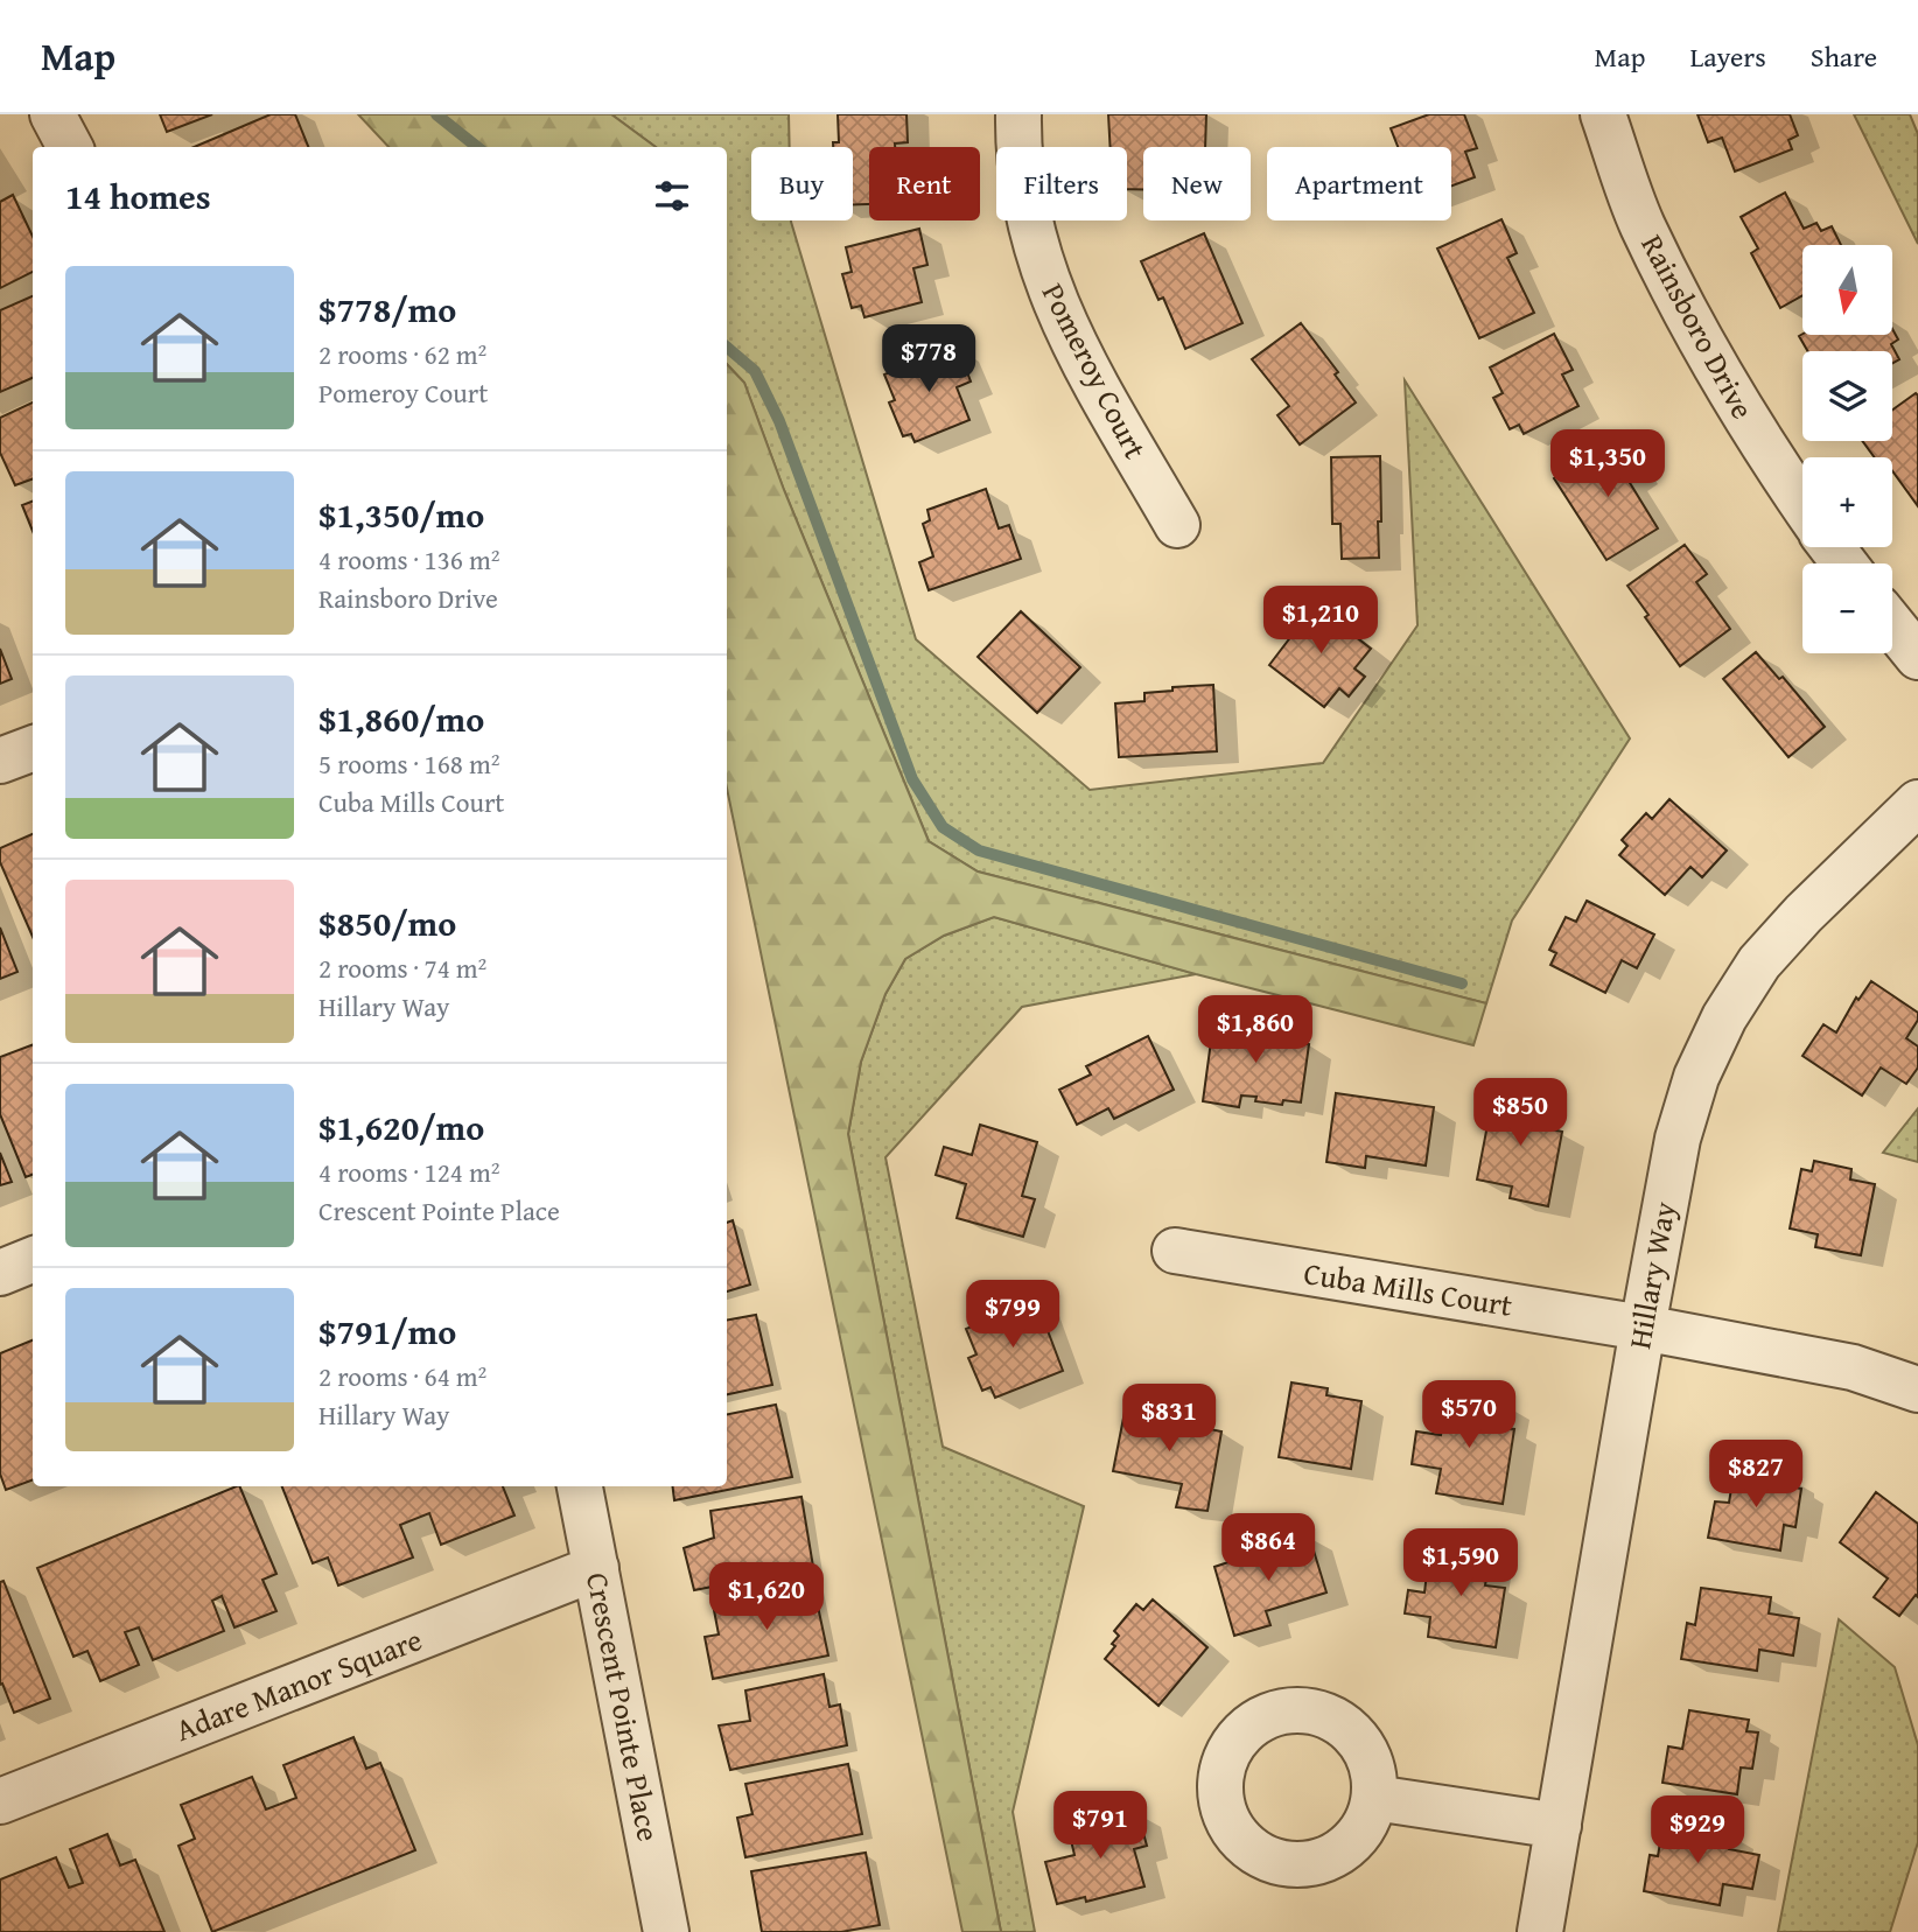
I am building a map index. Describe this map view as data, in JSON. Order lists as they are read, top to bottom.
{
  "streets": {
    "street": [
      "Rainsboro Drive",
      "Pomeroy Court",
      "Hillary Way",
      "Cuba Mills Court",
      "Adare Manor Square",
      "Crescent Pointe Place"
    ]
  },
  "crossings": [
    ["Hillary Way", "Cuba Mills Court"],
    ["Adare Manor Square", "Crescent Pointe Place"]
  ],
  "north": "bottom",
  "page": {
    "header": "Map",
    "nav": ["Map", "Layers", "Share"],
    "chip": [
      "Buy",
      "Rent",
      "Filters",
      "New",
      "Apartment"
    ],
    "heading": "14 homes",
    "map_buttons": ["+", "−"],
    "list": [
      {
        "name": "$778/mo",
        "note": "2 rooms · 62 m² · Pomeroy Court"
      },
      {
        "name": "$1,350/mo",
        "note": "4 rooms · 136 m² · Rainsboro Drive"
      },
      {
        "name": "$1,860/mo",
        "note": "5 rooms · 168 m² · Cuba Mills Court"
      },
      {
        "name": "$850/mo",
        "note": "2 rooms · 74 m² · Hillary Way"
      },
      {
        "name": "$1,620/mo",
        "note": "4 rooms · 124 m² · Crescent Pointe Place"
      },
      {
        "name": "$791/mo",
        "note": "2 rooms · 64 m² · Hillary Way"
      }
    ],
    "price": [
      "$778",
      "$1,350",
      "$1,210",
      "$1,860",
      "$850",
      "$799",
      "$570",
      "$831",
      "$827",
      "$864",
      "$1,590",
      "$1,620",
      "$791",
      "$929"
    ]
  }
}
